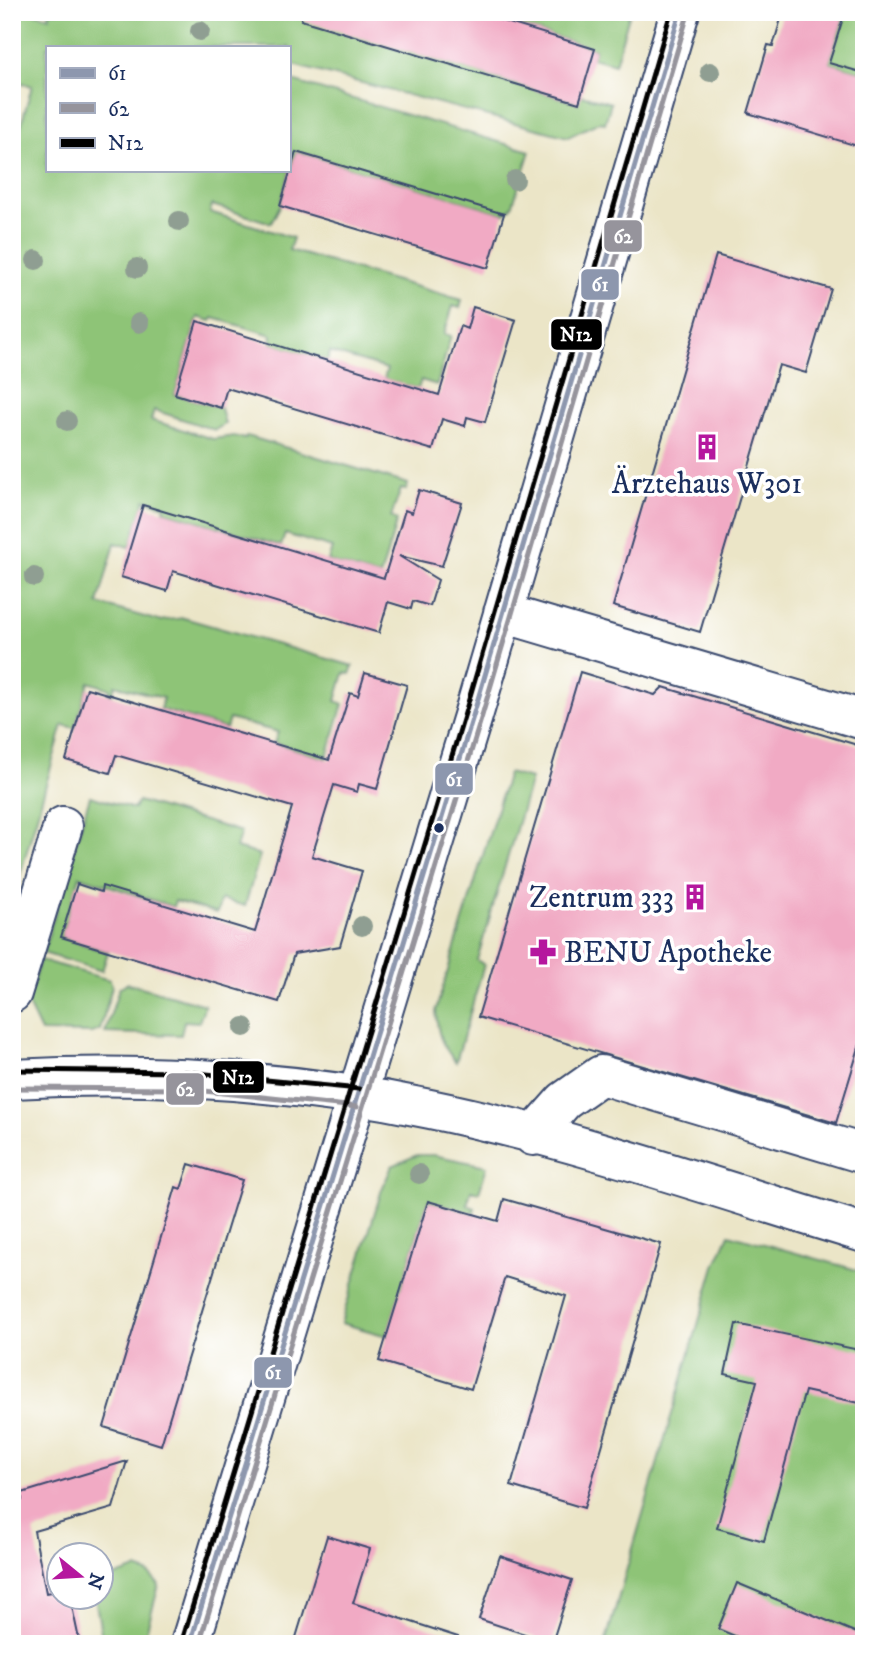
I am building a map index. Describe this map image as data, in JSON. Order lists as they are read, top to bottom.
{
  "places": {
    "building": ["Ärztehaus W301", "Zentrum 333"],
    "pharmacy": ["BENU Apotheke"]
  },
  "lines": ["transit line 61", "transit line N12", "transit line 62"],
  "legend": ["61", "62", "N12"],
  "north": "right"
}
